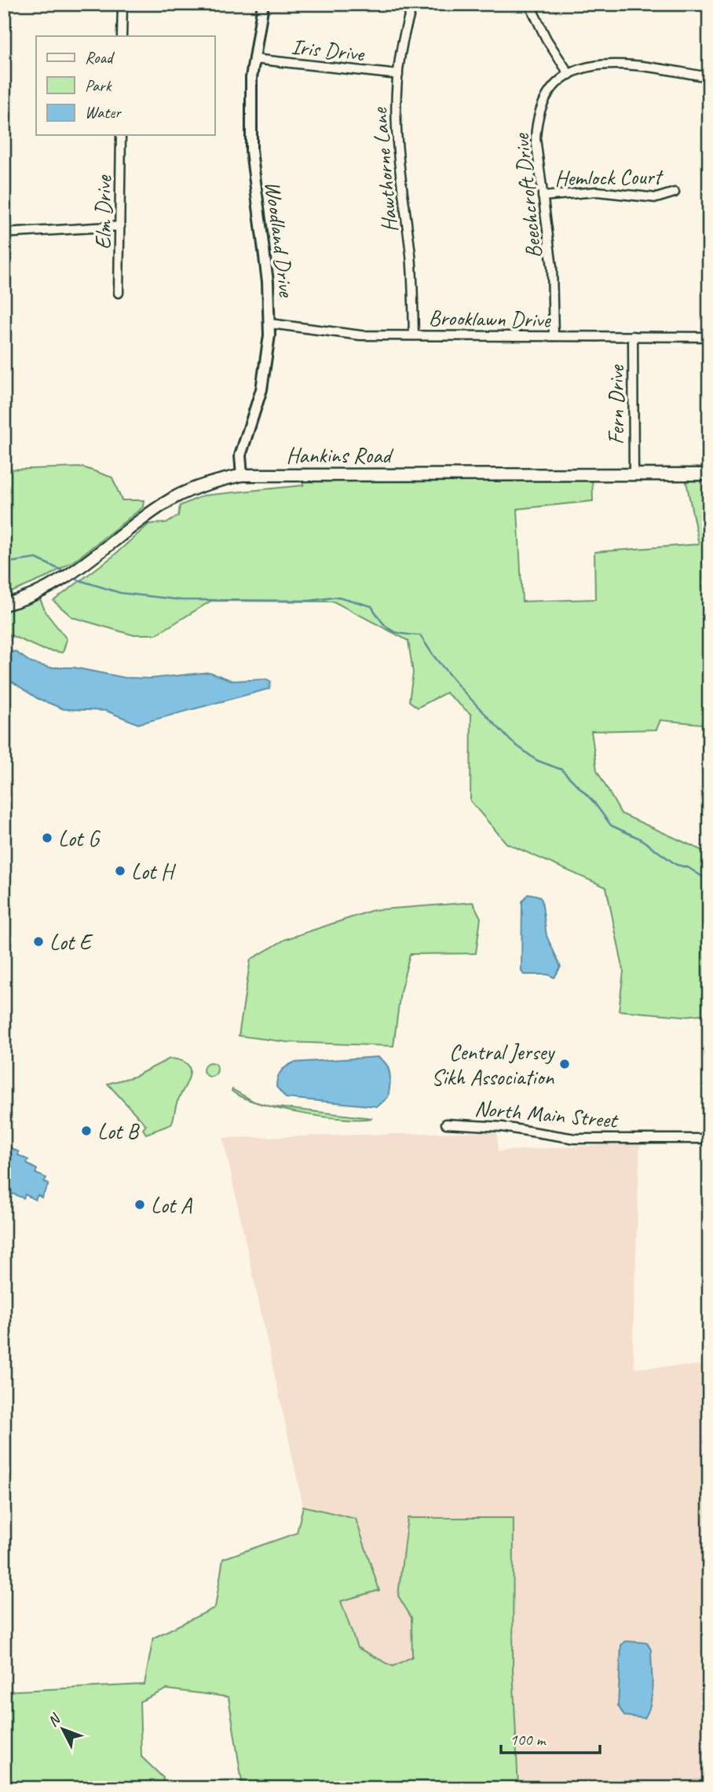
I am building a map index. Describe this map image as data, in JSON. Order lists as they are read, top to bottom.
{
  "streets": {
    "main road": ["Hankins Road"],
    "street": [
      "Iris Drive",
      "Hawthorne Lane",
      "Hemlock Court",
      "Beechcroft Drive",
      "Elm Drive",
      "Woodland Drive",
      "Brooklawn Drive",
      "Fern Drive",
      "North Main Street"
    ]
  },
  "crossings": [
    ["Iris Drive", "Hawthorne Lane"],
    ["Iris Drive", "Woodland Drive"],
    ["Hawthorne Lane", "Brooklawn Drive"],
    ["Hemlock Court", "Beechcroft Drive"],
    ["Beechcroft Drive", "Brooklawn Drive"],
    ["Woodland Drive", "Brooklawn Drive"],
    ["Woodland Drive", "Hankins Road"],
    ["Brooklawn Drive", "Fern Drive"],
    ["Fern Drive", "Hankins Road"]
  ],
  "places": [
    "Lot G",
    "Lot H",
    "Lot E",
    "Central Jersey Sikh Association",
    "Lot B",
    "Lot A"
  ],
  "legend": ["Road", "Park", "Water"],
  "scale_bar": "100 m",
  "north": "top left"
}
